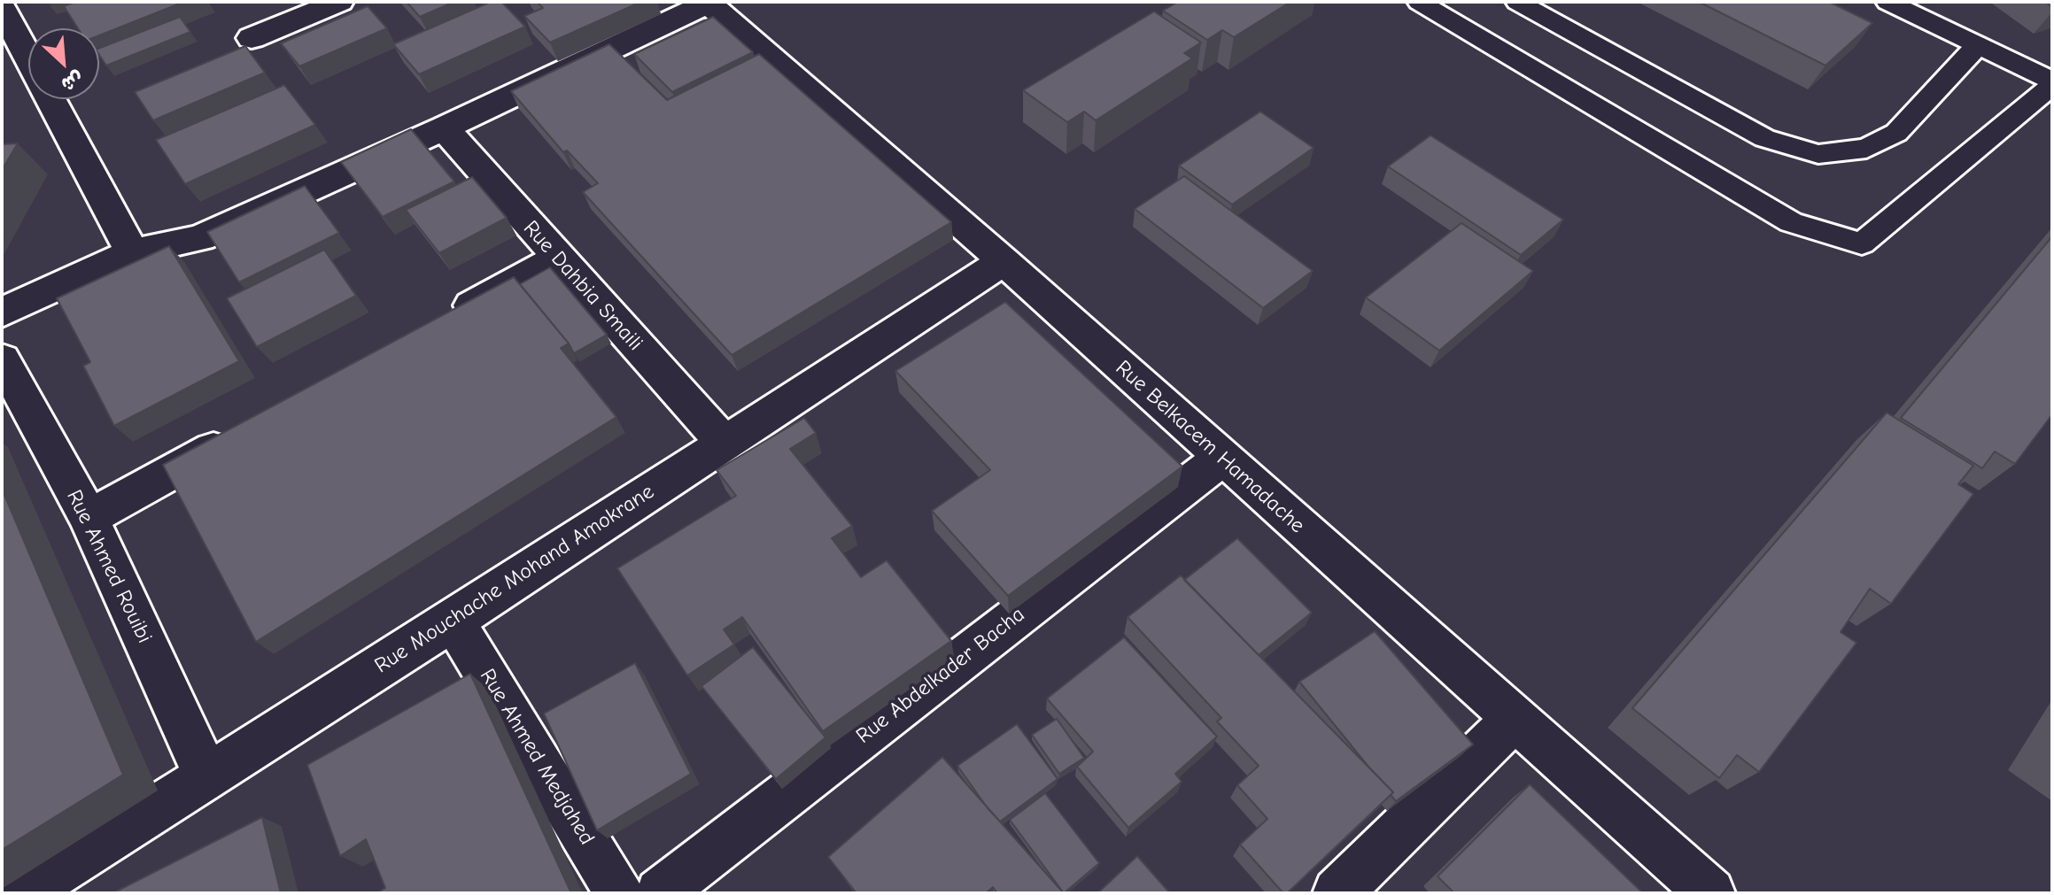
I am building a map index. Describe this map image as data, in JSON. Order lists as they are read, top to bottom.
{
  "streets": {
    "street": [
      "Rue Dahbia Smaili",
      "Rue Belkacem Hamadache",
      "Rue Ahmed Rouibi",
      "Rue Mouchache Mohand Amokrane",
      "Rue Abdelkader Bacha",
      "Rue Ahmed Medjahed"
    ]
  },
  "crossings": [
    ["Rue Dahbia Smaili", "Rue Mouchache Mohand Amokrane"],
    ["Rue Belkacem Hamadache", "Rue Mouchache Mohand Amokrane"],
    ["Rue Belkacem Hamadache", "Rue Abdelkader Bacha"],
    ["Rue Ahmed Rouibi", "Rue Mouchache Mohand Amokrane"],
    ["Rue Mouchache Mohand Amokrane", "Rue Ahmed Medjahed"]
  ],
  "north": "bottom right"
}
